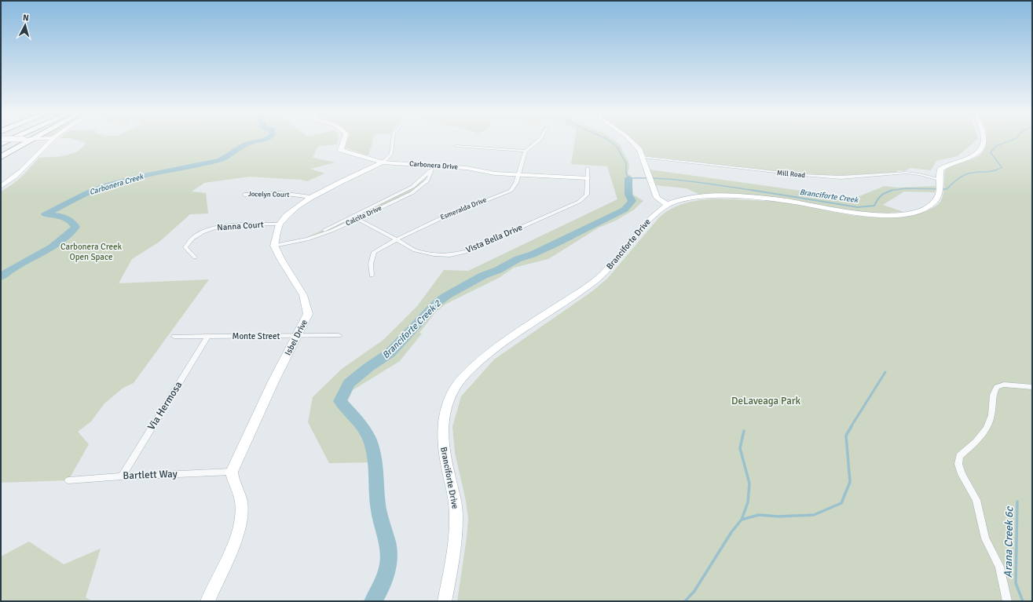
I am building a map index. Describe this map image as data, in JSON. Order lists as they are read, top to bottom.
{
  "streets": {
    "street": [
      "Carbonera Drive",
      "Mill Road",
      "Jocelyn Court",
      "Esmeralda Drive",
      "Calcita Drive",
      "Nanna Court",
      "Vista Bella Drive",
      "Branciforte Drive",
      "Monte Street",
      "Isbel Drive",
      "Via Hermosa",
      "Bartlett Way"
    ]
  },
  "crossings": [
    ["Carbonera Drive", "Esmeralda Drive"],
    ["Carbonera Drive", "Calcita Drive"],
    ["Carbonera Drive", "Vista Bella Drive"],
    ["Mill Road", "Branciforte Drive"],
    ["Esmeralda Drive", "Vista Bella Drive"],
    ["Calcita Drive", "Vista Bella Drive"],
    ["Calcita Drive", "Isbel Drive"],
    ["Monte Street", "Isbel Drive"],
    ["Monte Street", "Via Hermosa"],
    ["Isbel Drive", "Bartlett Way"],
    ["Via Hermosa", "Bartlett Way"]
  ],
  "water": [
    "Carbonera Creek",
    "Branciforte Creek",
    "Branciforte Creek 2",
    "Arana Creek 6c"
  ],
  "parks": ["Carbonera Creek Open Space", "DeLaveaga Park"],
  "north": "top"
}
